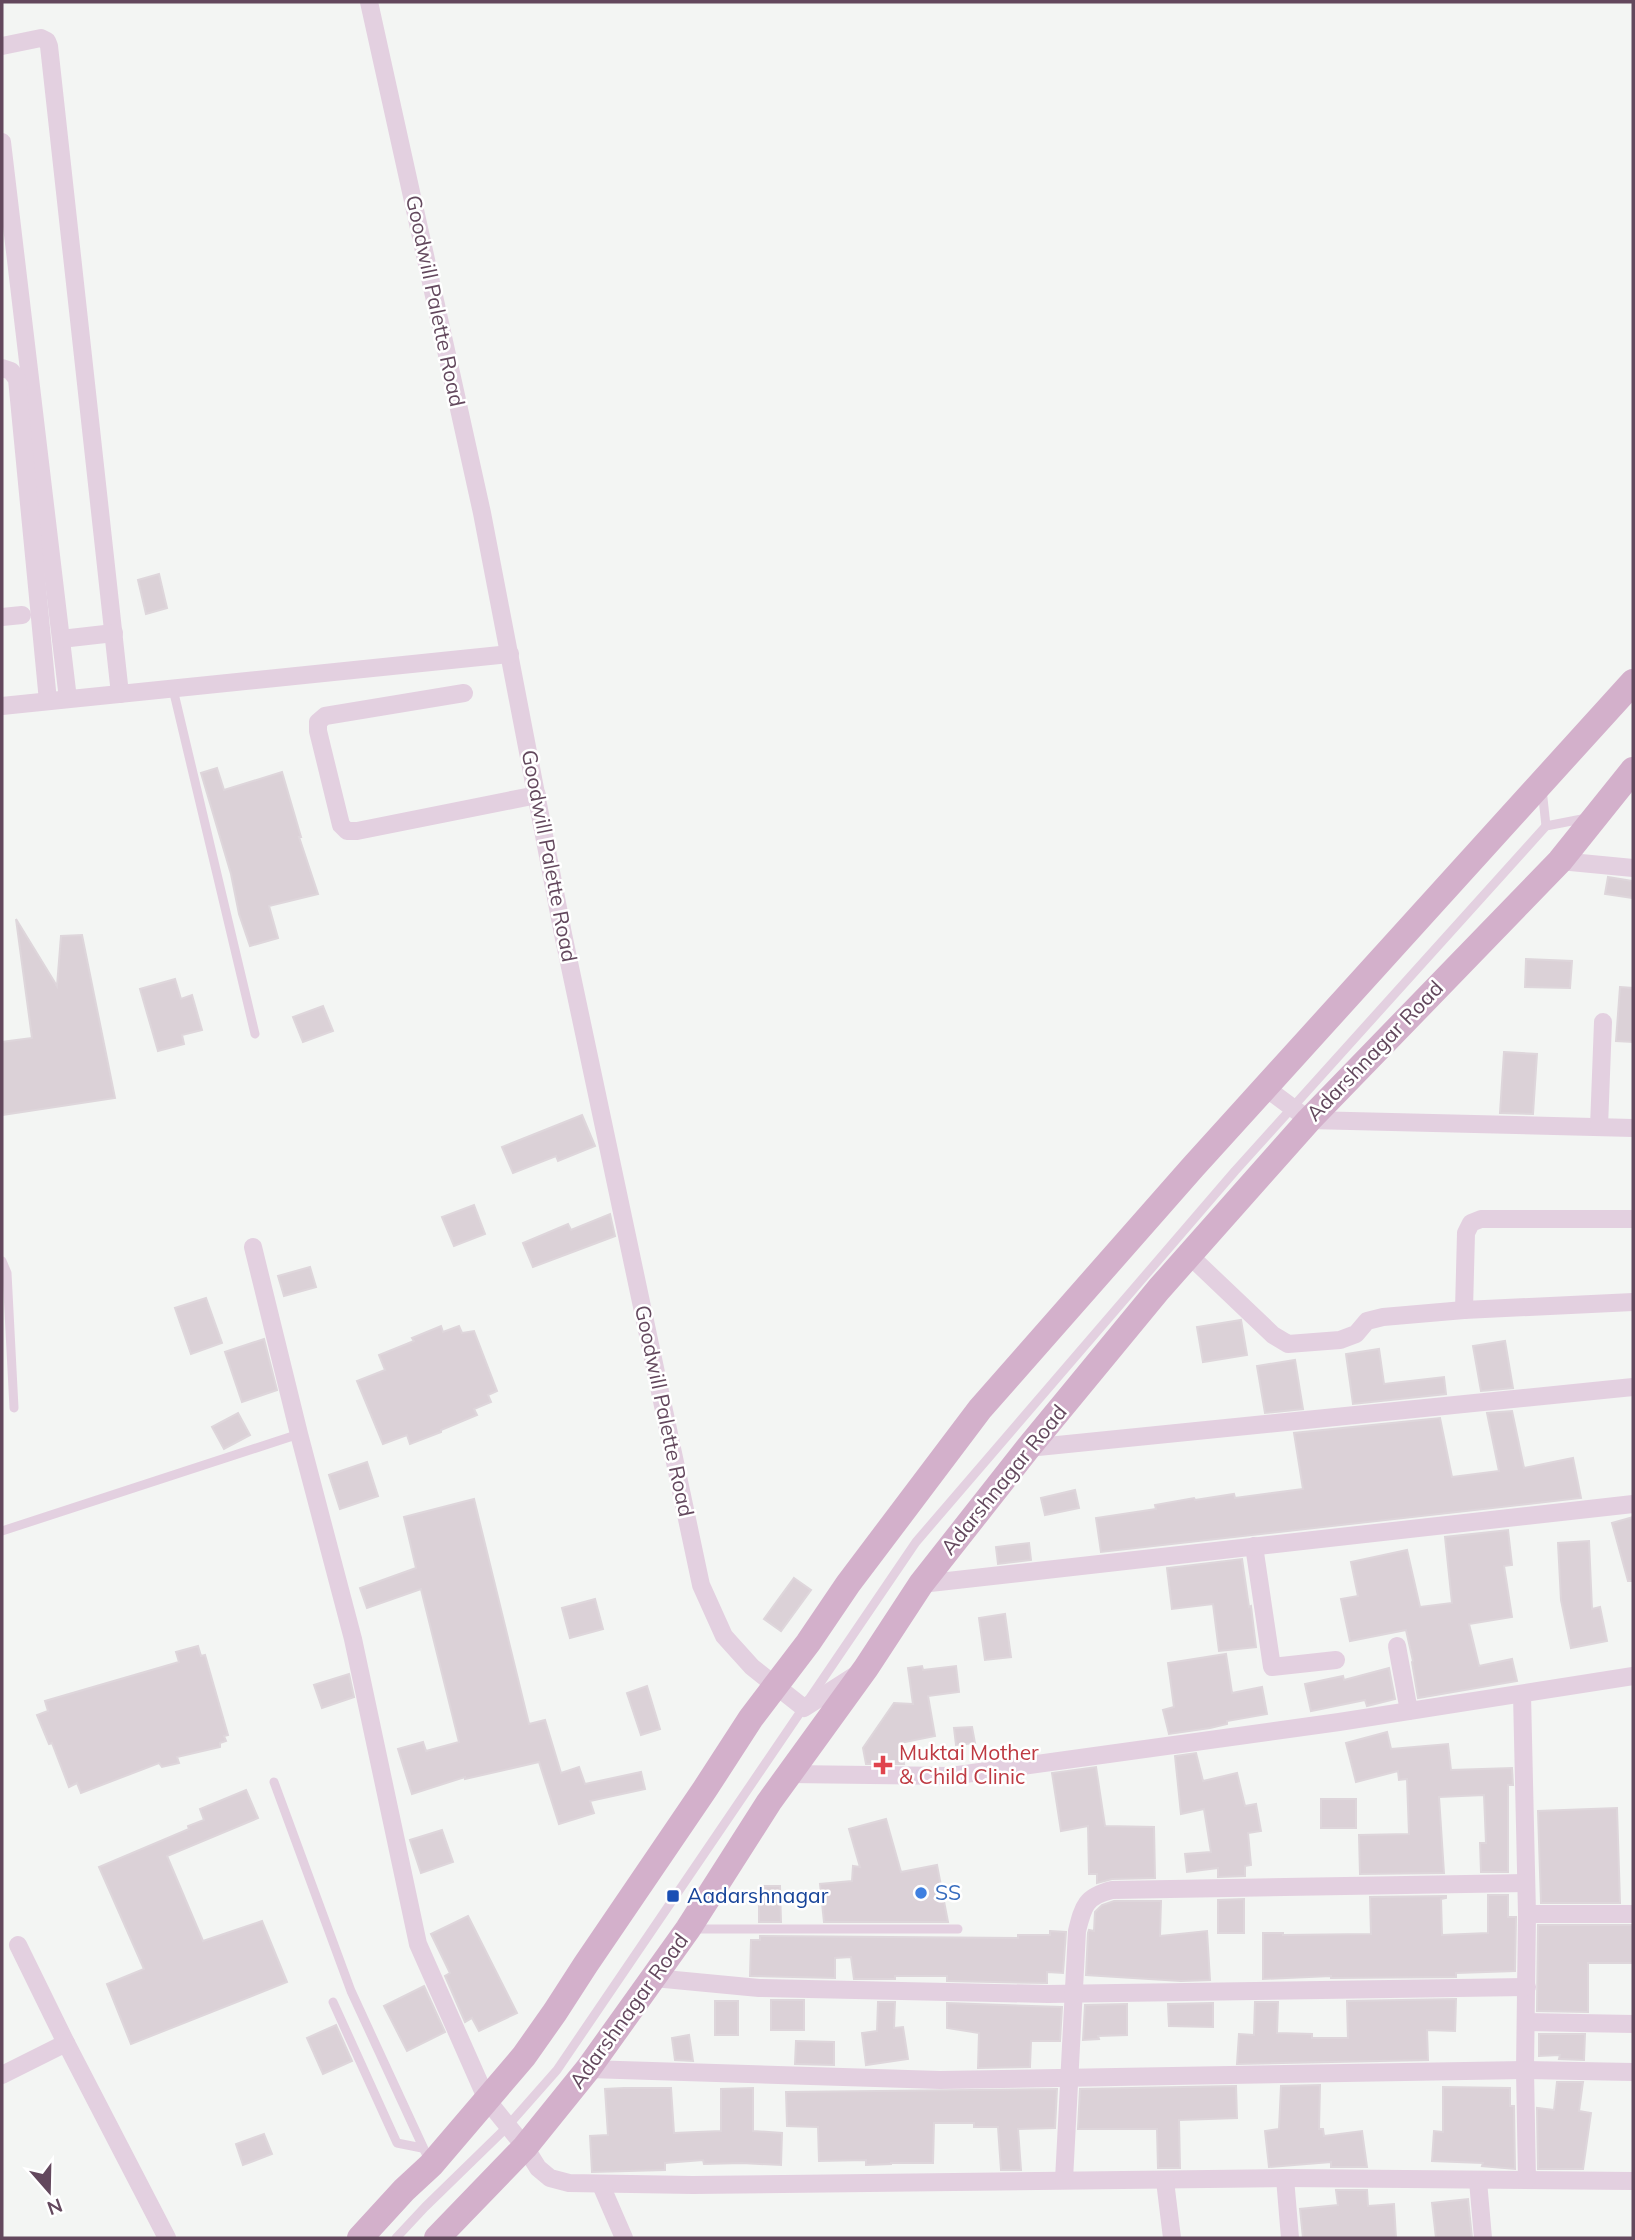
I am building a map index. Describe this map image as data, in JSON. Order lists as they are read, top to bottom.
{
  "streets": {
    "main road": ["Adarshnagar Road"],
    "street": ["Goodwill Palette Road"]
  },
  "places": {
    "health": ["Muktai Mother & Child Clinic"],
    "other": ["SS"],
    "transit": ["Aadarshnagar"]
  },
  "north": "bottom"
}
